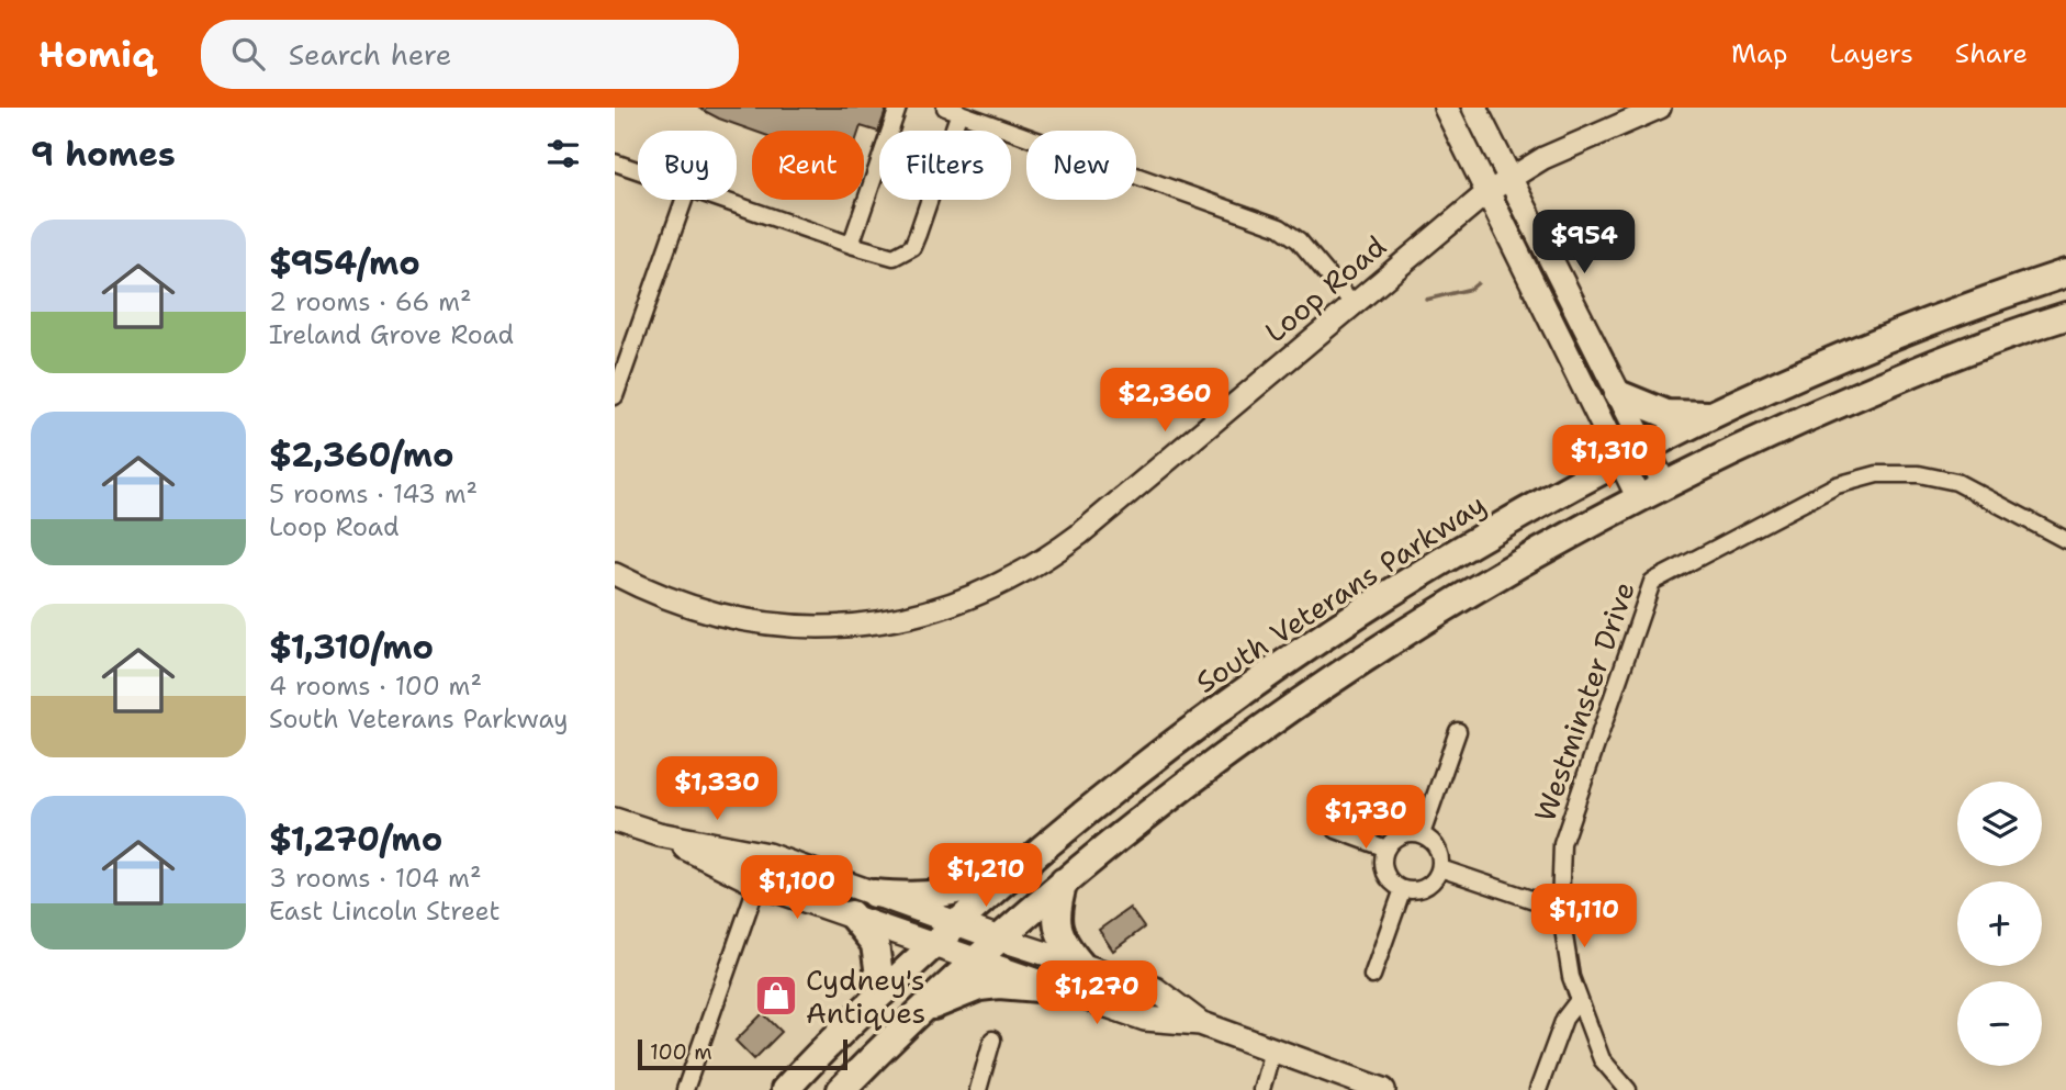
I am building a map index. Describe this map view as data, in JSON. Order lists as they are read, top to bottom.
{
  "streets": {
    "highway": ["South Veterans Parkway"],
    "street": ["Loop Road", "Westminster Drive"]
  },
  "places": {
    "shop": ["Cydney's Antiques"]
  },
  "scale_bar": "100 m",
  "page": {
    "header": "Homiq",
    "search": "Search here",
    "nav": ["Map", "Layers", "Share"],
    "heading": "9 homes",
    "chip": [
      "Buy",
      "Rent",
      "Filters",
      "New"
    ],
    "list": [
      {
        "name": "$954/mo",
        "note": "2 rooms · 66 m² · Ireland Grove Road"
      },
      {
        "name": "$2,360/mo",
        "note": "5 rooms · 143 m² · Loop Road"
      },
      {
        "name": "$1,310/mo",
        "note": "4 rooms · 100 m² · South Veterans Parkway"
      },
      {
        "name": "$1,270/mo",
        "note": "3 rooms · 104 m² · East Lincoln Street"
      }
    ],
    "price": [
      "$954",
      "$2,360",
      "$1,310",
      "$1,330",
      "$1,730",
      "$1,210",
      "$1,100",
      "$1,110",
      "$1,270"
    ],
    "map_buttons": ["+", "−"],
    "scale": "100 m"
  }
}
